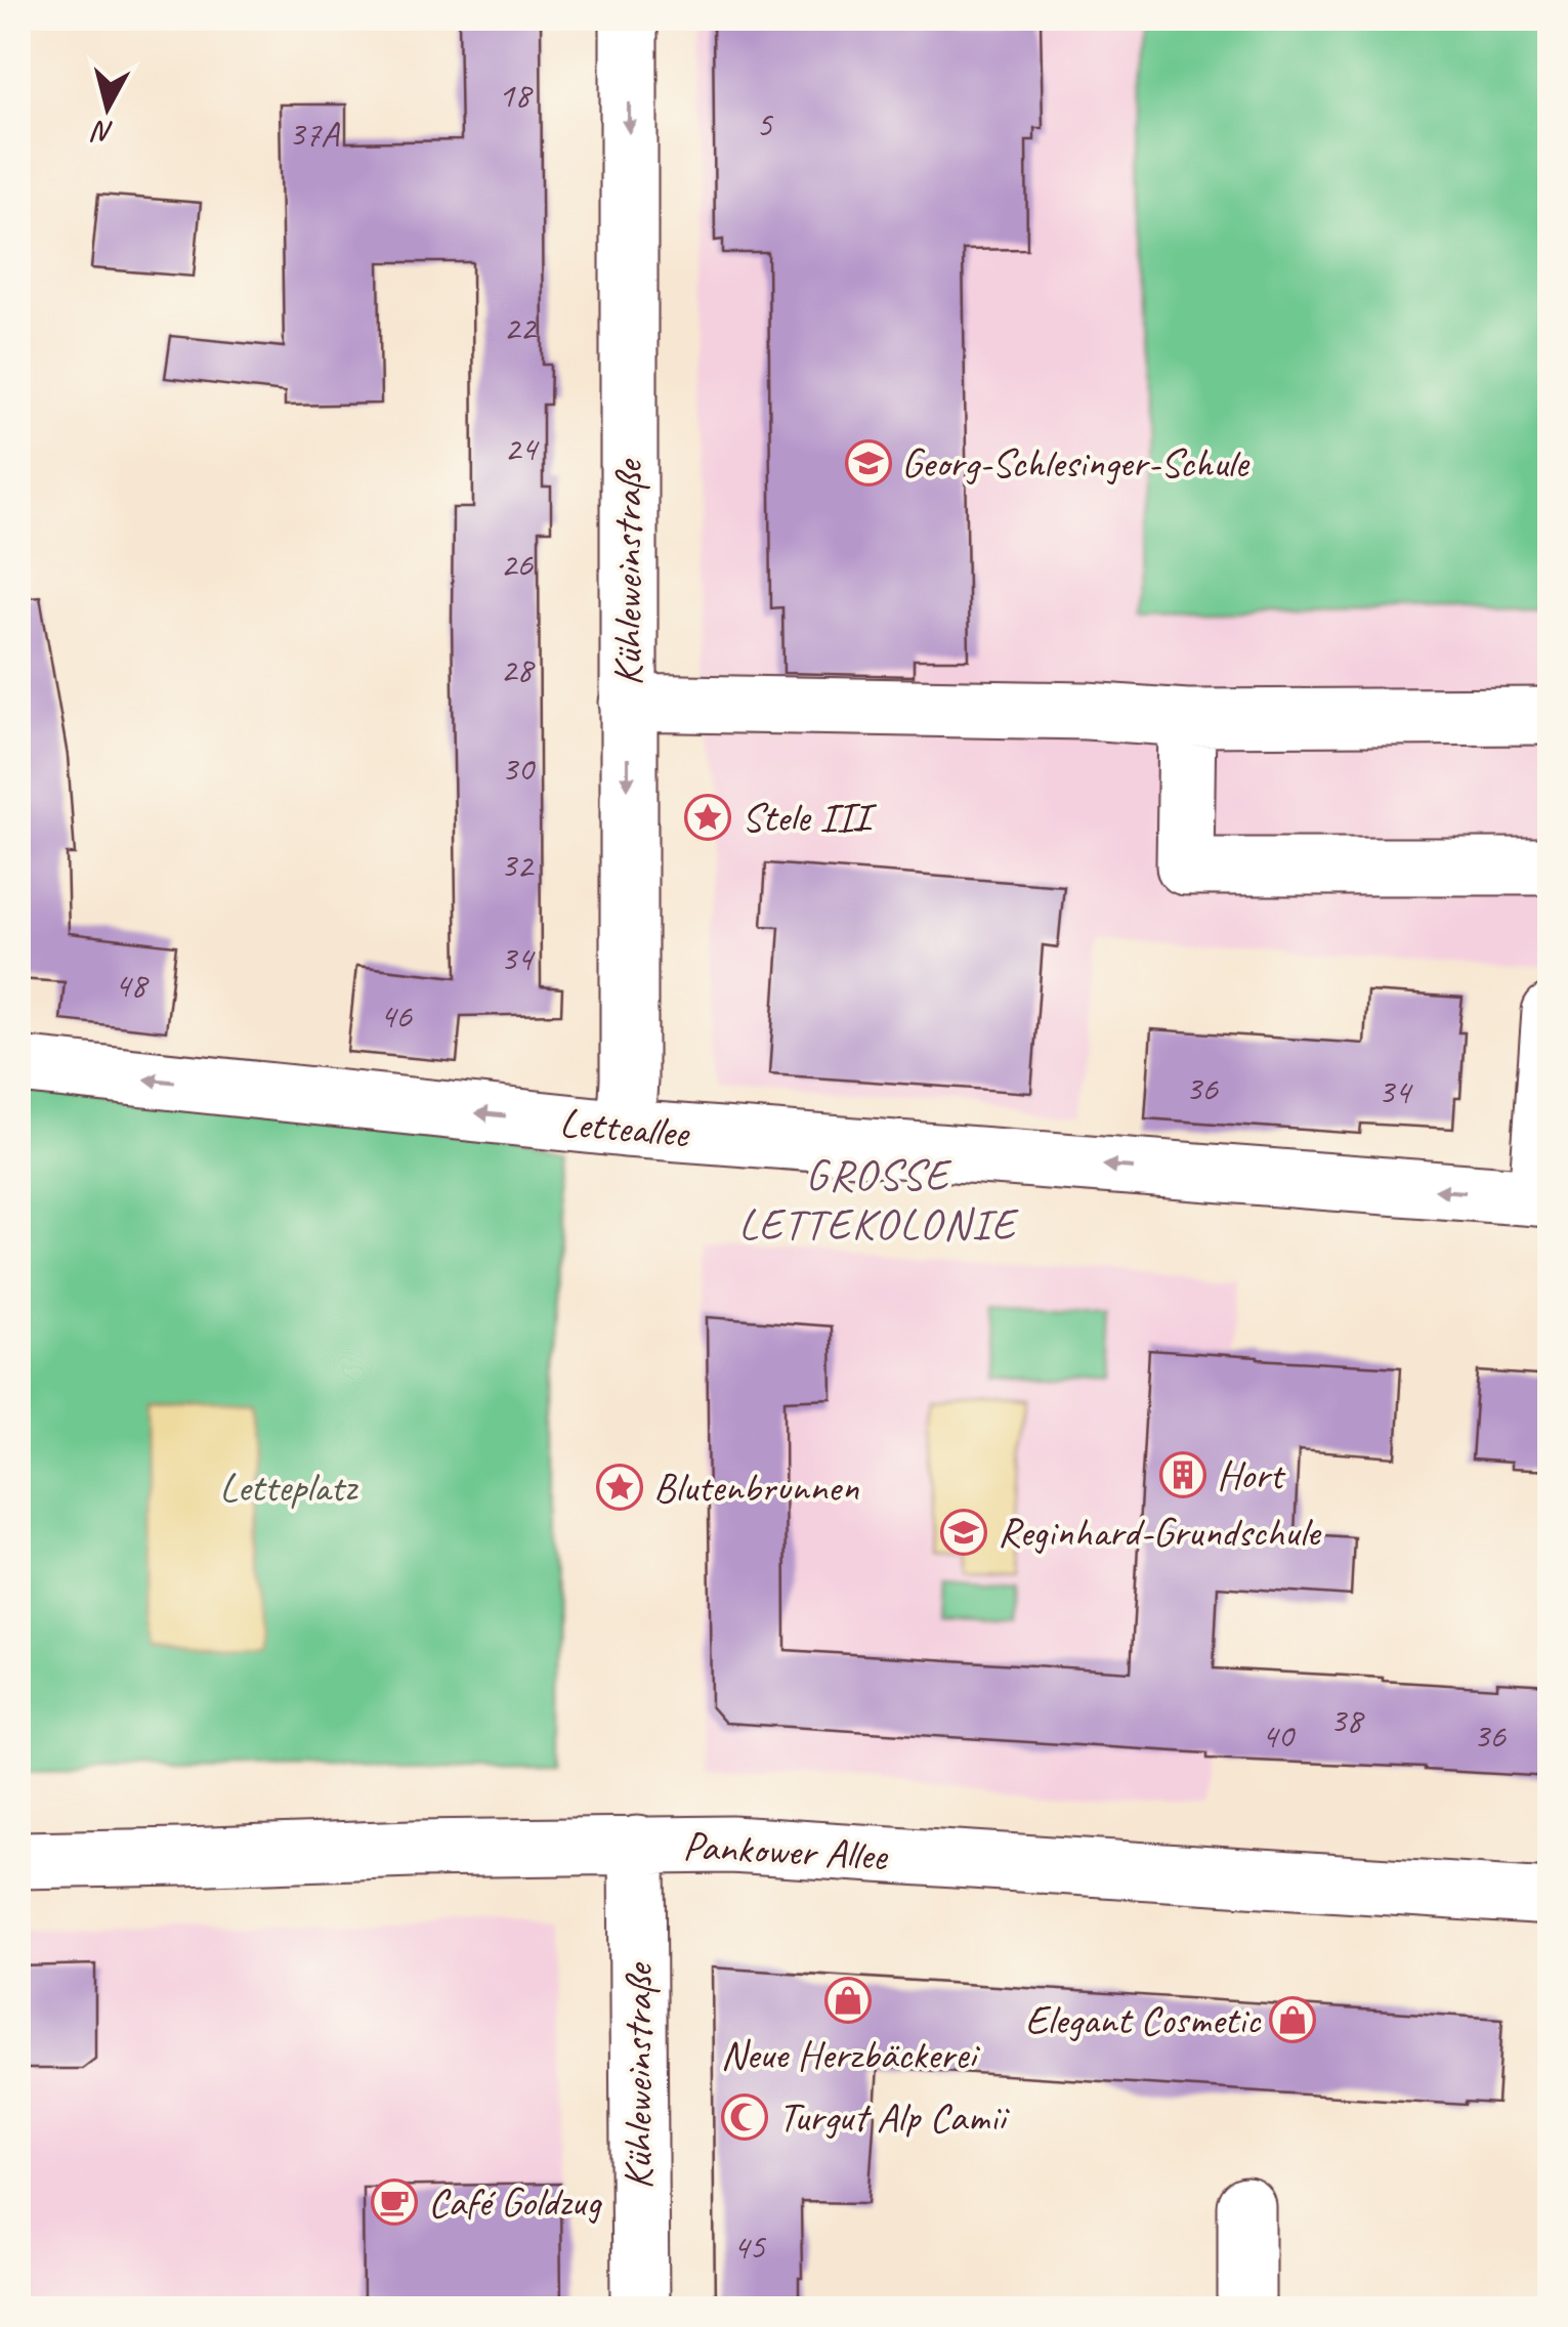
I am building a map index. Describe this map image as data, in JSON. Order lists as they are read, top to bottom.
{
  "streets": {
    "street": ["Kühleweinstraße", "Letteallee", "Pankower Allee"]
  },
  "crossings": [
    ["Kühleweinstraße", "Letteallee"],
    ["Kühleweinstraße", "Pankower Allee"]
  ],
  "one_way": ["Kühleweinstraße"],
  "districts": ["GROSSE LETTEKOLONIE"],
  "parks": ["Letteplatz"],
  "places": {
    "school or university": ["Georg-Schlesinger-Schule", "Reginhard-Grundschule"],
    "place": ["Stele III", "Blutenbrunnen"],
    "building": ["Hort"],
    "shop": ["Neue Herzbäckerei", "Elegant Cosmetic"],
    "mosque": ["Turgut Alp Camii"],
    "cafe": ["Café Goldzug"]
  },
  "house_numbers": [
    "18",
    "5",
    "37A",
    "22",
    "24",
    "26",
    "28",
    "30",
    "32",
    "34",
    "48",
    "46",
    "36",
    "34",
    "38",
    "40",
    "36",
    "45"
  ],
  "north": "bottom"
}
